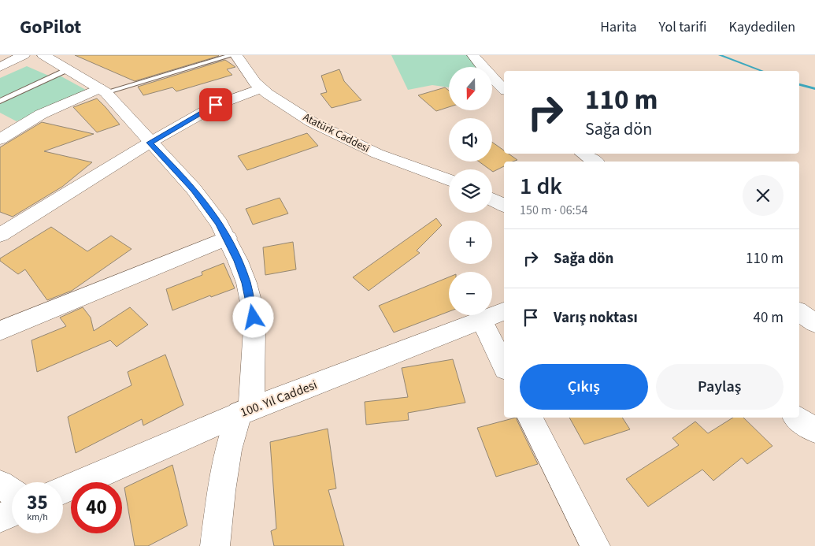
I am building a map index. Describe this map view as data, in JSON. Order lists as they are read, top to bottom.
{
  "streets": {
    "street": ["Atatürk Caddesi", "100. Yıl Caddesi"]
  },
  "north": "bottom",
  "page": {
    "header": "GoPilot",
    "nav": ["Harita", "Yol tarifi", "Kaydedilen"],
    "map_buttons": ["+", "−"],
    "turn": ["110 m", "Sağa dön"],
    "heading": ["1 dk", "150 m · 06:54"],
    "list": [
      {
        "name": "Sağa dön",
        "value": "110 m"
      },
      {
        "name": "Varış noktası",
        "value": "40 m"
      }
    ],
    "buttons": ["Çıkış", "Paylaş"],
    "speed": "35 km/h",
    "limit": "40"
  }
}
